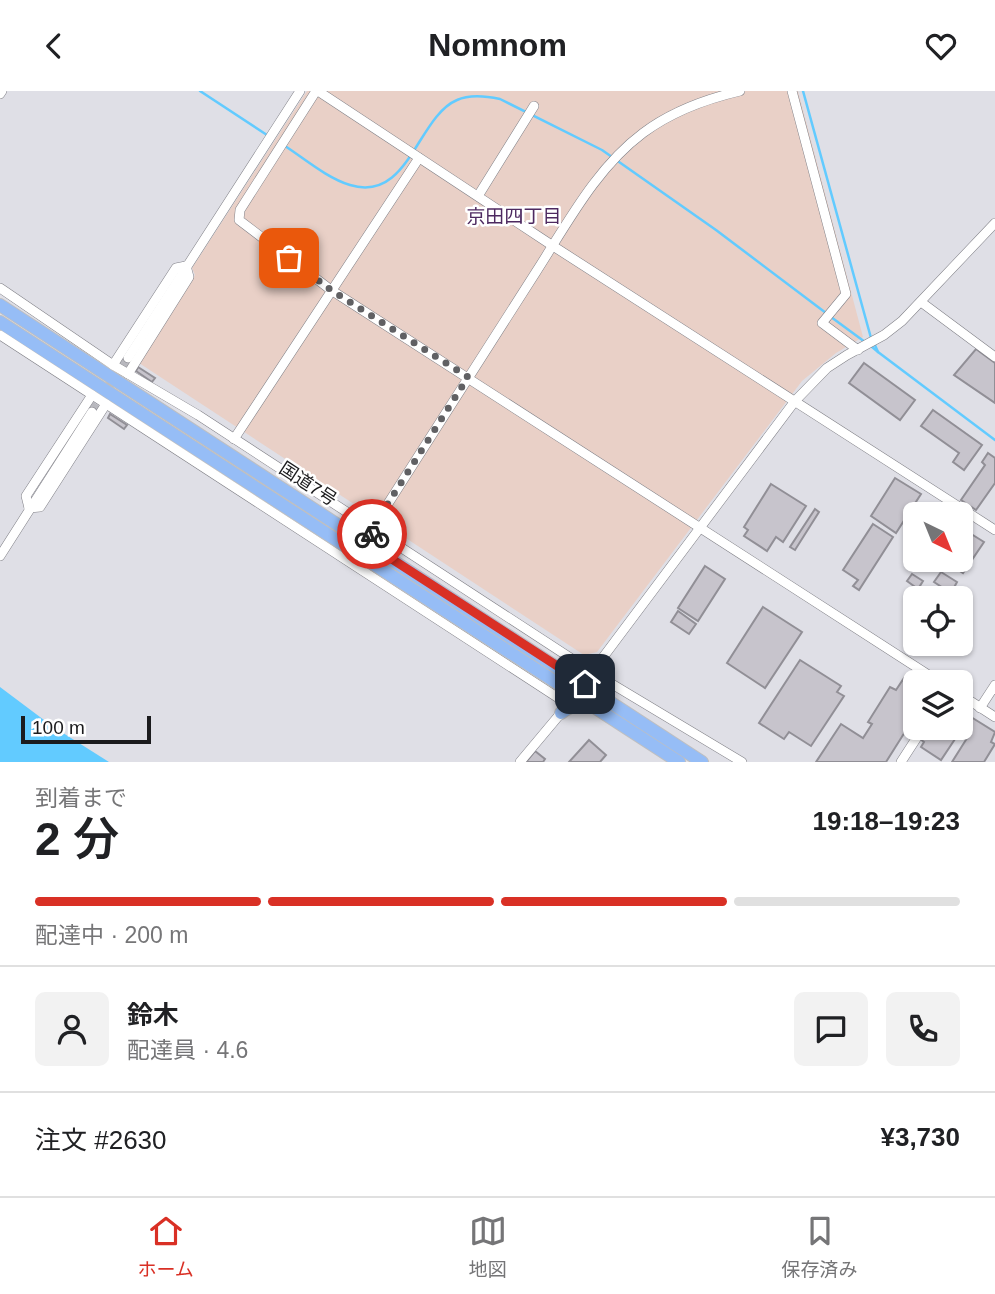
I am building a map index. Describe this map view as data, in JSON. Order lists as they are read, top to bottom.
{
  "streets": {
    "highway": ["国道7号"]
  },
  "districts": ["京田四丁目"],
  "scale_bar": "100 m",
  "north": "bottom right",
  "page": {
    "header": "Nomnom",
    "scale": "100 m",
    "heading": ["2 分", "到着まで", "19:18–19:23"],
    "panel": [
      "鈴木",
      "配達員 · 4.6",
      "注文 #2630",
      "¥3,730"
    ],
    "bar": "配達中 · 200 m",
    "tabs": ["ホーム", "地図", "保存済み"]
  }
}
